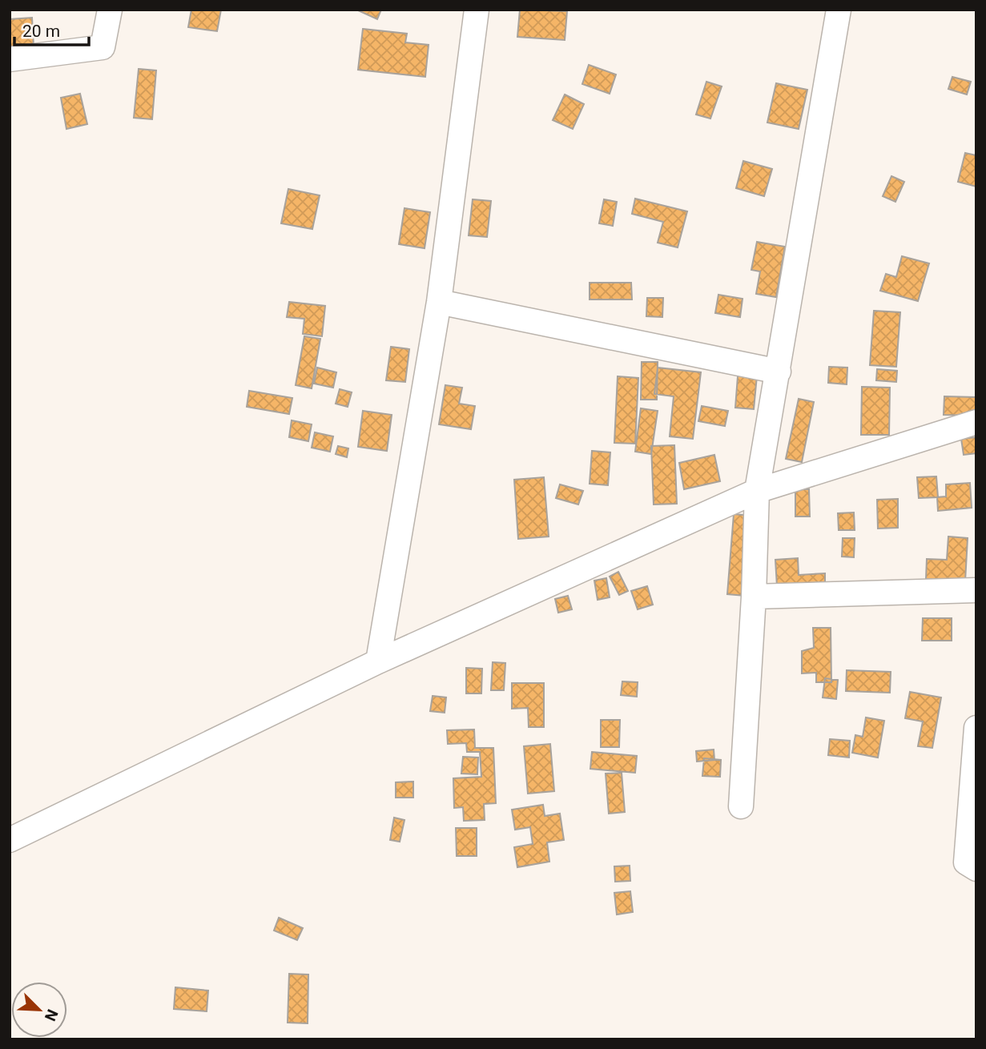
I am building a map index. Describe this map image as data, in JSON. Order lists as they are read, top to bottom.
{
  "scale_bar": "20 m",
  "north": "bottom right"
}
